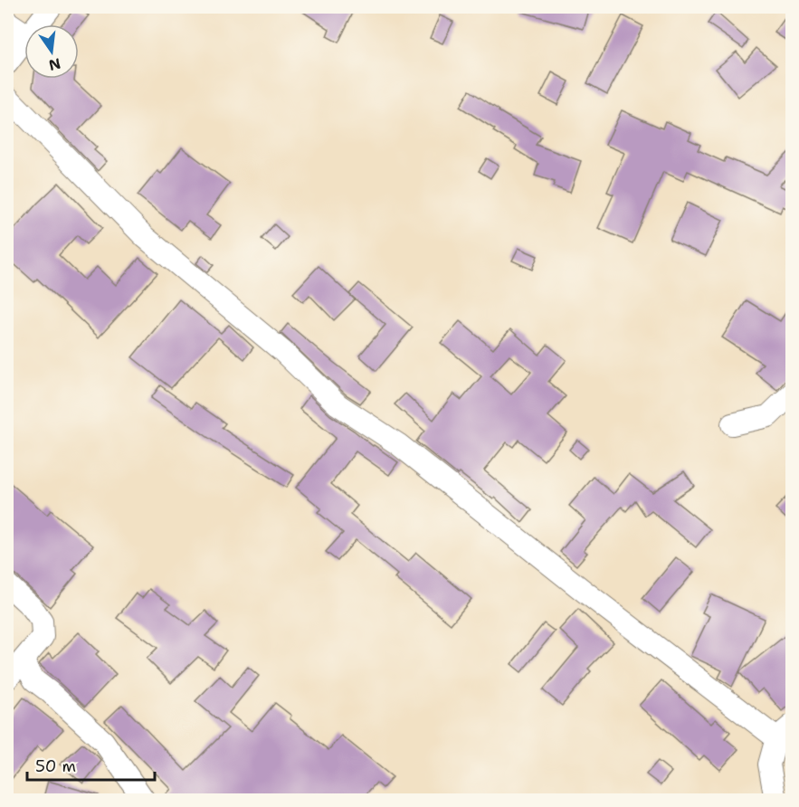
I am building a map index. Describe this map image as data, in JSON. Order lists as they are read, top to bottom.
{
  "scale_bar": "50 m",
  "north": "bottom"
}
